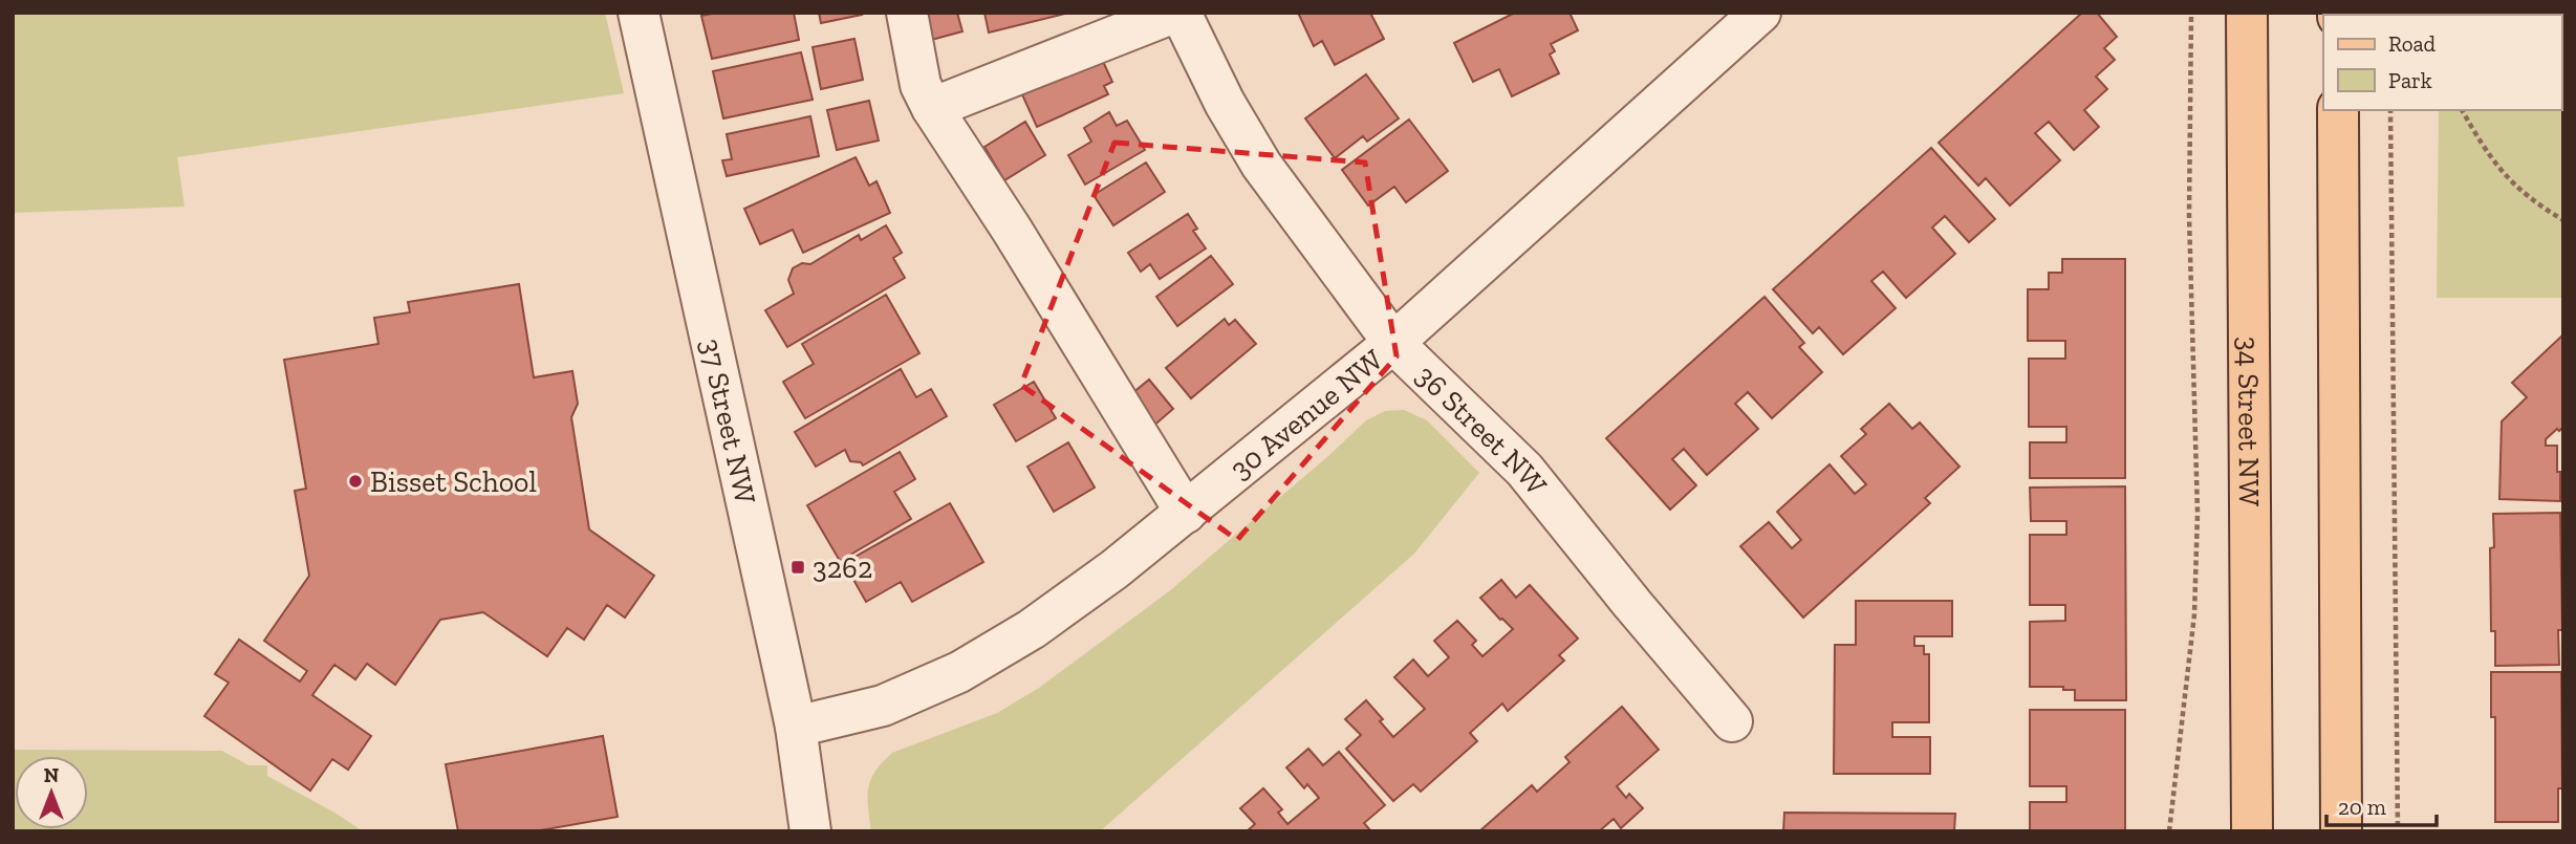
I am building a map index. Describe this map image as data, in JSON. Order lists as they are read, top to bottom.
{
  "streets": {
    "main road": ["34 Street NW"],
    "street": ["30 Avenue NW", "37 Street NW", "36 Street NW"]
  },
  "crossings": [
    ["30 Avenue NW", "37 Street NW"],
    ["30 Avenue NW", "36 Street NW"]
  ],
  "places": {
    "other": ["Bisset School"],
    "transit": ["3262"]
  },
  "legend": ["Road", "Park"],
  "scale_bar": "20 m",
  "north": "top"
}
